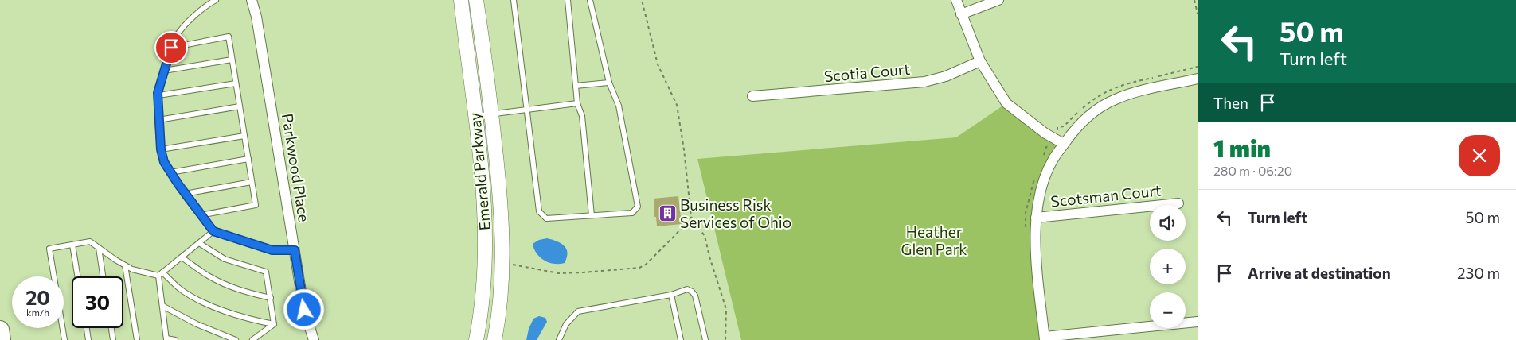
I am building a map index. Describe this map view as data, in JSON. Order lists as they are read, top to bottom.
{
  "streets": {
    "main road": ["Emerald Parkway"],
    "street": ["Scotia Court", "Parkwood Place", "Scotsman Court"]
  },
  "parks": ["Heather Glen Park"],
  "places": {
    "building": ["Business Risk Services of Ohio"]
  },
  "page": {
    "turn": ["50 m", "Turn left"],
    "then": "Then",
    "heading": ["1 min", "280 m · 06:20"],
    "list": [
      {
        "name": "Turn left",
        "value": "50 m"
      },
      {
        "name": "Arrive at destination",
        "value": "230 m"
      }
    ],
    "map_buttons": ["+", "−"],
    "speed": "20 km/h",
    "limit": "30"
  }
}
